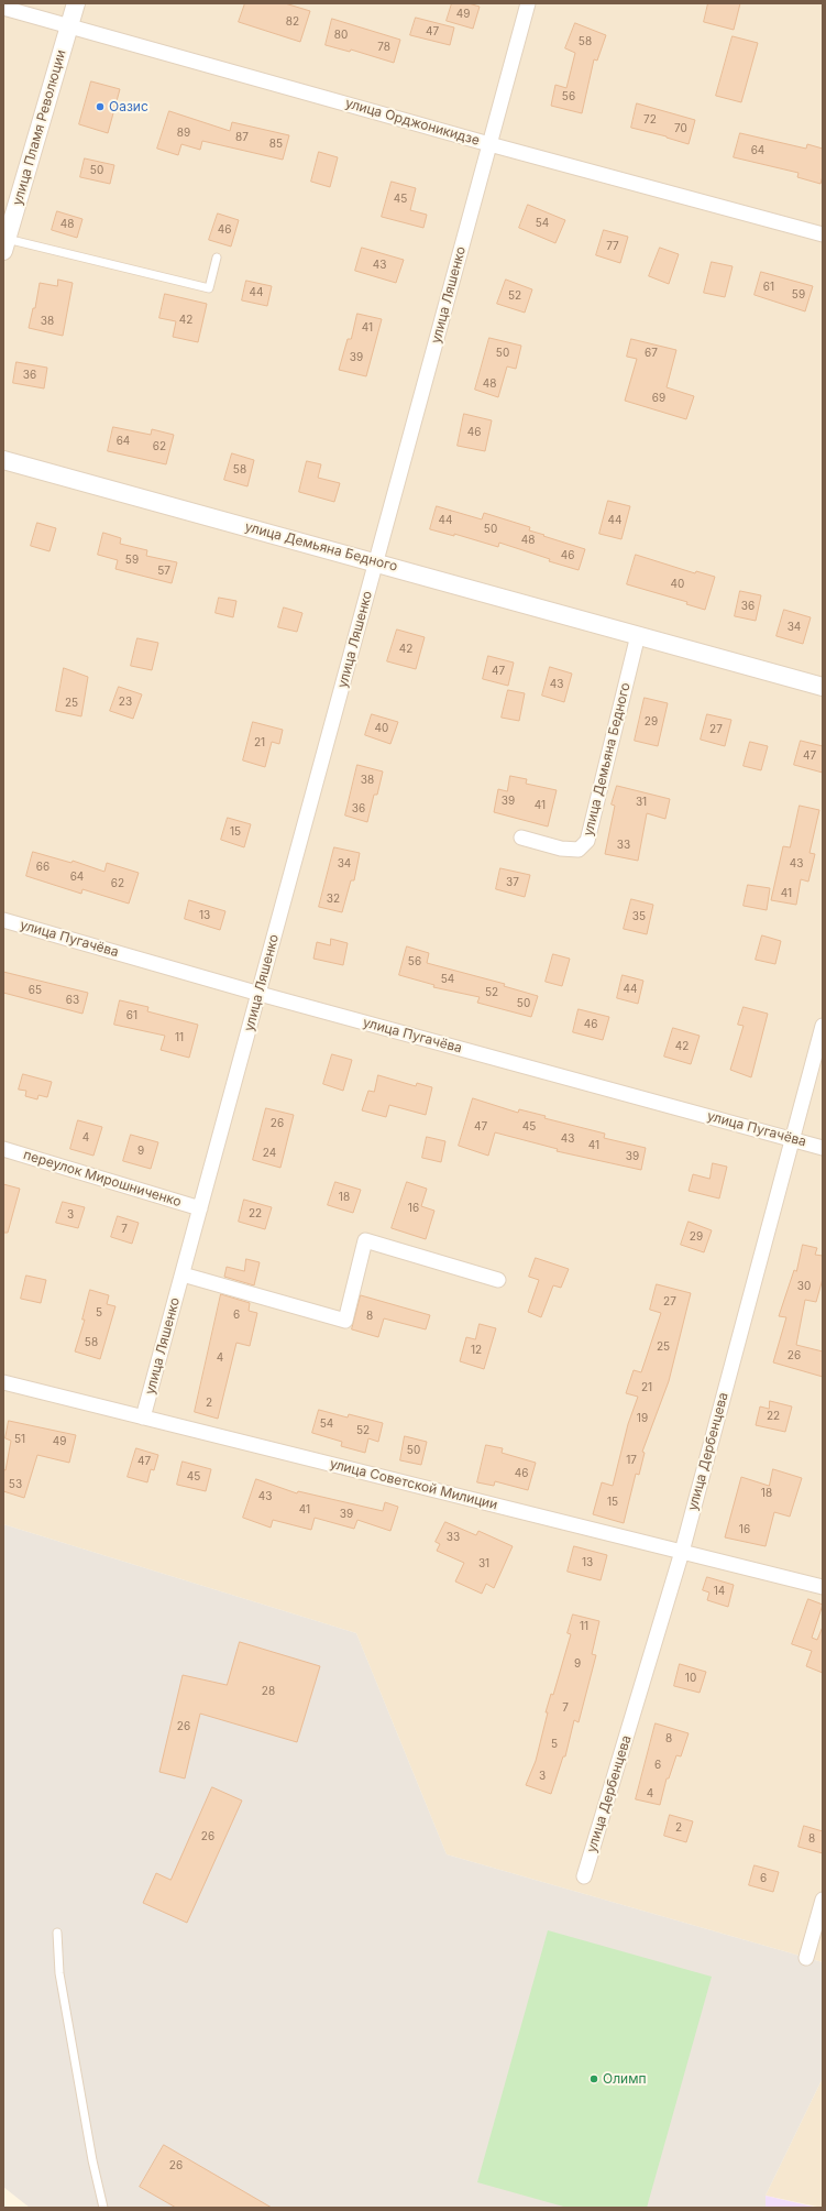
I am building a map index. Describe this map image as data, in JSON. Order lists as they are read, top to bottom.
{
  "streets": {
    "street": [
      "улица Орджоникидзе",
      "улица Пламя Революции",
      "улица Ляшенко",
      "улица Демьяна Бедного",
      "улица Пугачёва",
      "переулок Мирошниченко",
      "улица Дербенцева",
      "улица Советской Милиции"
    ]
  },
  "crossings": [
    ["улица Орджоникидзе", "улица Пламя Революции"],
    ["улица Орджоникидзе", "улица Ляшенко"],
    ["улица Ляшенко", "улица Демьяна Бедного"],
    ["улица Ляшенко", "улица Пугачёва"],
    ["улица Ляшенко", "переулок Мирошниченко"],
    ["улица Ляшенко", "улица Советской Милиции"],
    ["улица Пугачёва", "улица Дербенцева"],
    ["улица Дербенцева", "улица Советской Милиции"]
  ],
  "places": ["Оазис", "Олимп"],
  "house_numbers": [
    "49",
    "82",
    "47",
    "80",
    "58",
    "78",
    "56",
    "72",
    "70",
    "89",
    "87",
    "85",
    "64",
    "50",
    "45",
    "54",
    "48",
    "46",
    "77",
    "43",
    "61",
    "44",
    "59",
    "52",
    "42",
    "38",
    "41",
    "50",
    "67",
    "39",
    "36",
    "48",
    "69",
    "46",
    "64",
    "62",
    "58",
    "44",
    "44",
    "50",
    "48",
    "46",
    "59",
    "57",
    "40",
    "36",
    "34",
    "42",
    "47",
    "43",
    "23",
    "25",
    "29",
    "40",
    "27",
    "21",
    "47",
    "38",
    "39",
    "31",
    "41",
    "36",
    "15",
    "33",
    "34",
    "43",
    "66",
    "64",
    "37",
    "62",
    "41",
    "32",
    "13",
    "35",
    "56",
    "54",
    "44",
    "65",
    "52",
    "63",
    "50",
    "61",
    "46",
    "11",
    "42",
    "26",
    "47",
    "45",
    "4",
    "43",
    "41",
    "9",
    "24",
    "39",
    "18",
    "16",
    "22",
    "3",
    "7",
    "29",
    "30",
    "27",
    "5",
    "6",
    "8",
    "58",
    "25",
    "12",
    "26",
    "4",
    "21",
    "2",
    "22",
    "19",
    "54",
    "52",
    "51",
    "49",
    "50",
    "17",
    "47",
    "46",
    "45",
    "53",
    "18",
    "43",
    "15",
    "41",
    "39",
    "16",
    "33",
    "13",
    "31",
    "14",
    "11",
    "9",
    "10",
    "28",
    "7",
    "26",
    "8",
    "5",
    "6",
    "3",
    "4",
    "2",
    "26",
    "8",
    "6",
    "26"
  ]
}
